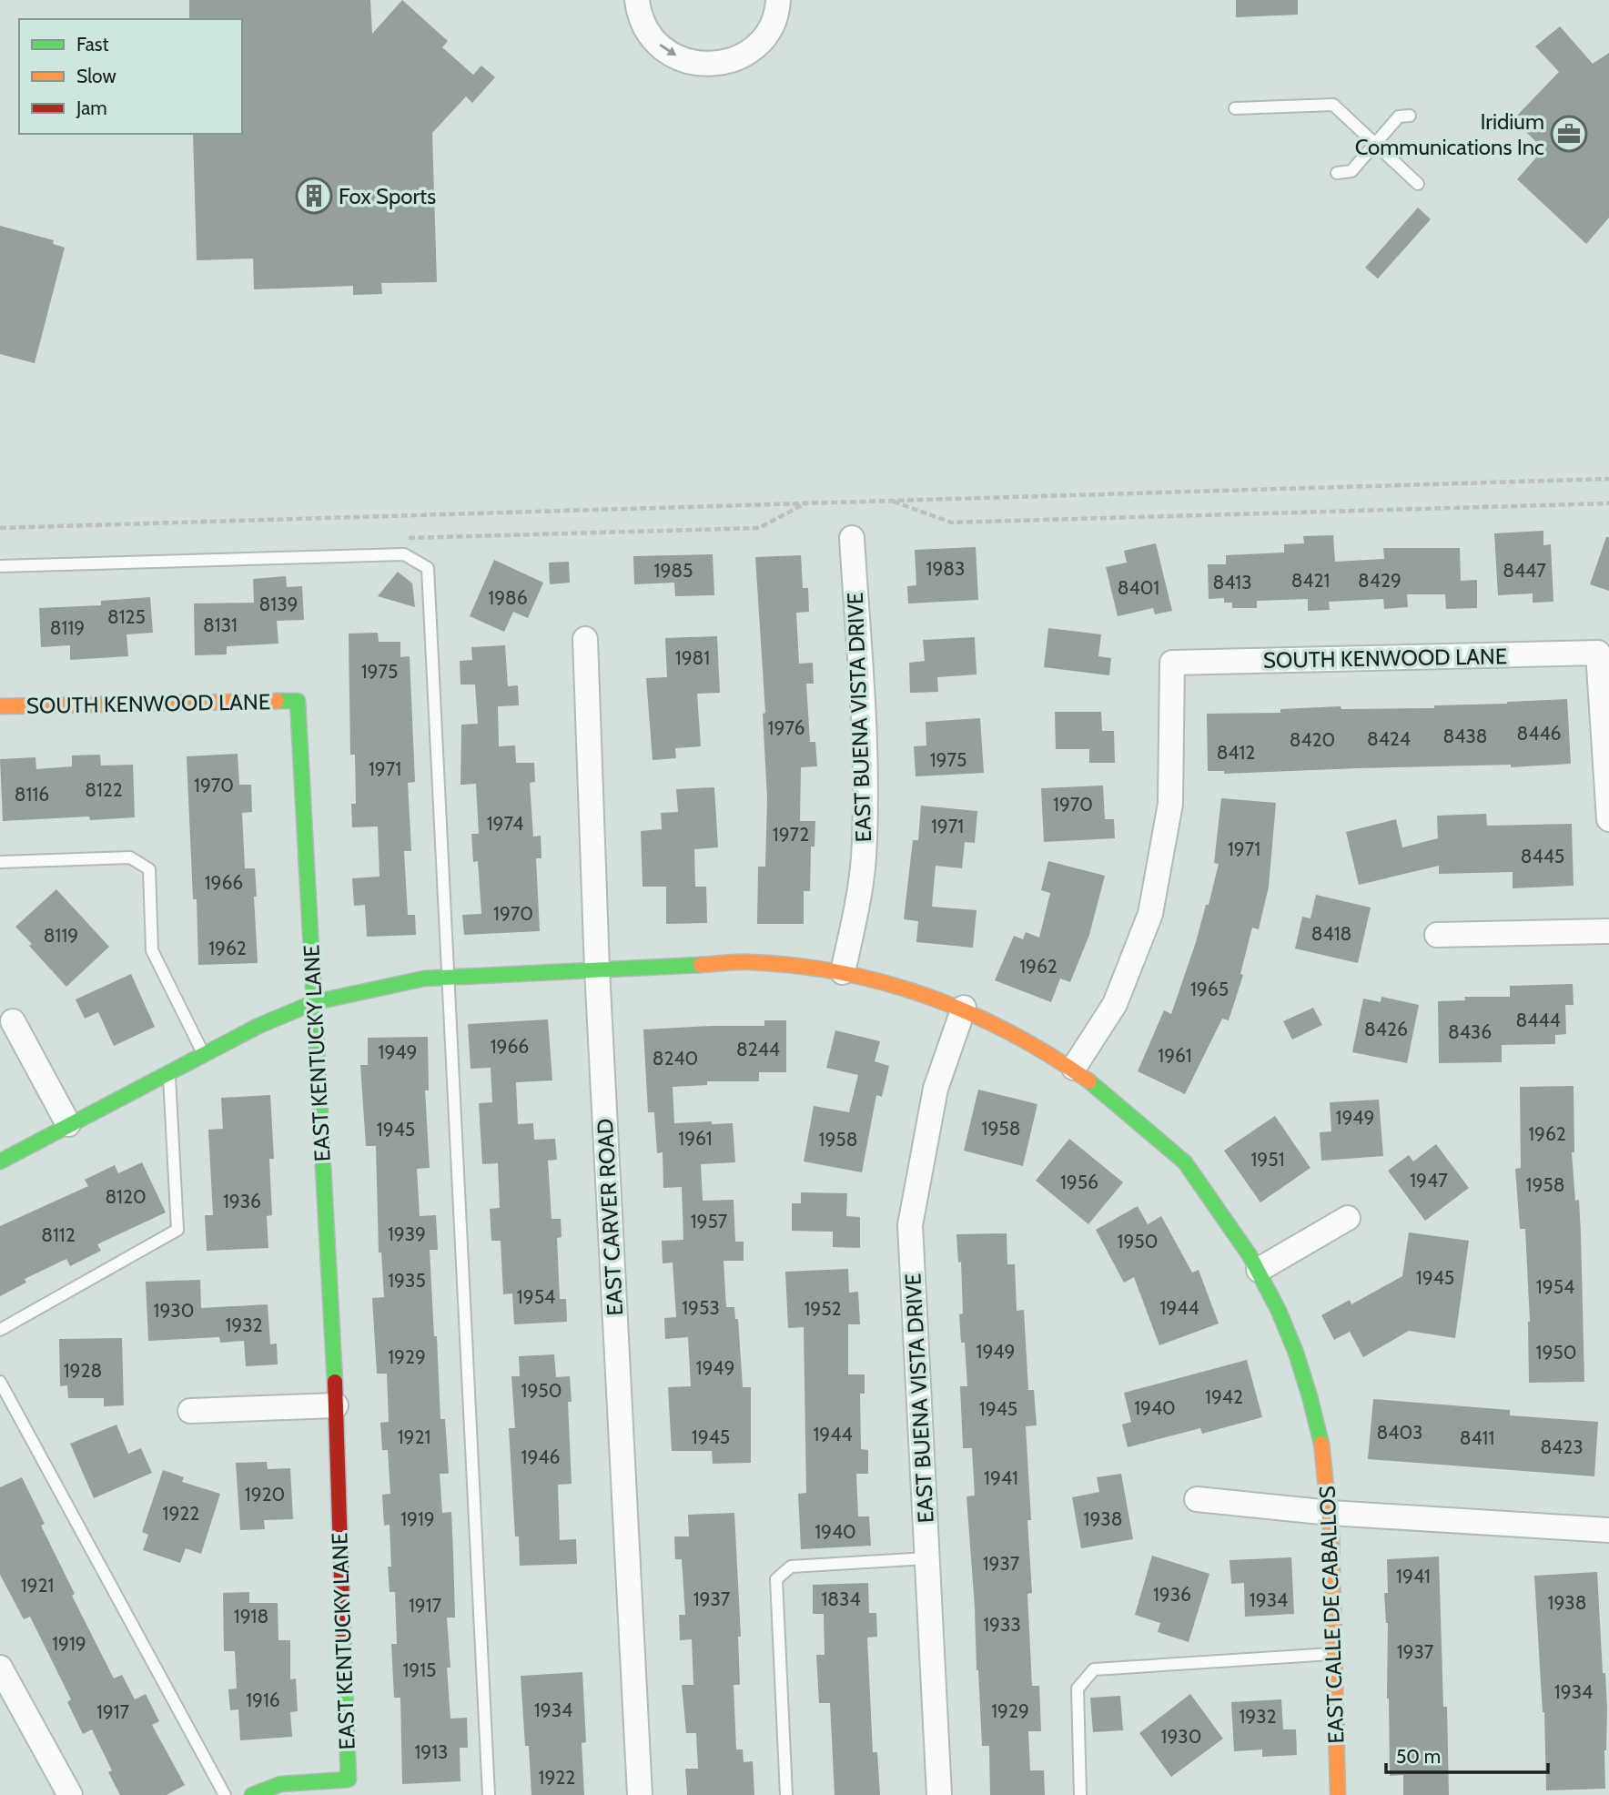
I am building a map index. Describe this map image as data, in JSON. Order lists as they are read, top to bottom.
{
  "streets": {
    "street": [
      "SOUTH KENWOOD LANE",
      "EAST BUENA VISTA DRIVE",
      "EAST KENTUCKY LANE",
      "EAST CARVER ROAD",
      "EAST CALLE DE CABALLOS"
    ]
  },
  "crossings": [
    ["SOUTH KENWOOD LANE", "EAST KENTUCKY LANE"],
    ["SOUTH KENWOOD LANE", "EAST CALLE DE CABALLOS"],
    ["EAST BUENA VISTA DRIVE", "EAST CALLE DE CABALLOS"],
    ["EAST KENTUCKY LANE", "EAST CALLE DE CABALLOS"],
    ["EAST CARVER ROAD", "EAST CALLE DE CABALLOS"]
  ],
  "places": {
    "office": ["Iridium Communications Inc"],
    "building": ["Fox Sports"]
  },
  "house_numbers": [
    "1983",
    "1985",
    "8447",
    "8421",
    "8429",
    "8413",
    "8401",
    "1986",
    "8139",
    "8125",
    "8131",
    "8119",
    "1981",
    "1975",
    "1976",
    "8446",
    "8438",
    "8424",
    "8420",
    "8412",
    "1975",
    "1971",
    "1970",
    "8122",
    "8116",
    "1970",
    "1974",
    "1971",
    "1972",
    "1971",
    "8445",
    "1966",
    "1970",
    "8418",
    "8119",
    "1962",
    "1962",
    "1965",
    "8444",
    "8426",
    "8436",
    "1966",
    "8244",
    "1949",
    "1961",
    "8240",
    "1949",
    "1958",
    "1945",
    "1962",
    "1961",
    "1958",
    "1951",
    "1947",
    "1956",
    "1958",
    "8120",
    "1936",
    "1957",
    "1939",
    "8112",
    "1950",
    "1945",
    "1935",
    "1954",
    "1954",
    "1953",
    "1944",
    "1952",
    "1930",
    "1932",
    "1949",
    "1950",
    "1929",
    "1949",
    "1928",
    "1950",
    "1942",
    "1940",
    "1945",
    "8403",
    "1944",
    "1921",
    "1945",
    "8411",
    "8423",
    "1946",
    "1941",
    "1920",
    "1922",
    "1919",
    "1938",
    "1940",
    "1937",
    "1941",
    "1921",
    "1936",
    "1937",
    "1834",
    "1934",
    "1938",
    "1917",
    "1918",
    "1933",
    "1919",
    "1937",
    "1915",
    "1934",
    "1916",
    "1934",
    "1929",
    "1917",
    "1932",
    "1930",
    "1913",
    "1922"
  ],
  "legend": ["Fast", "Slow", "Jam"],
  "scale_bar": "50 m"
}
